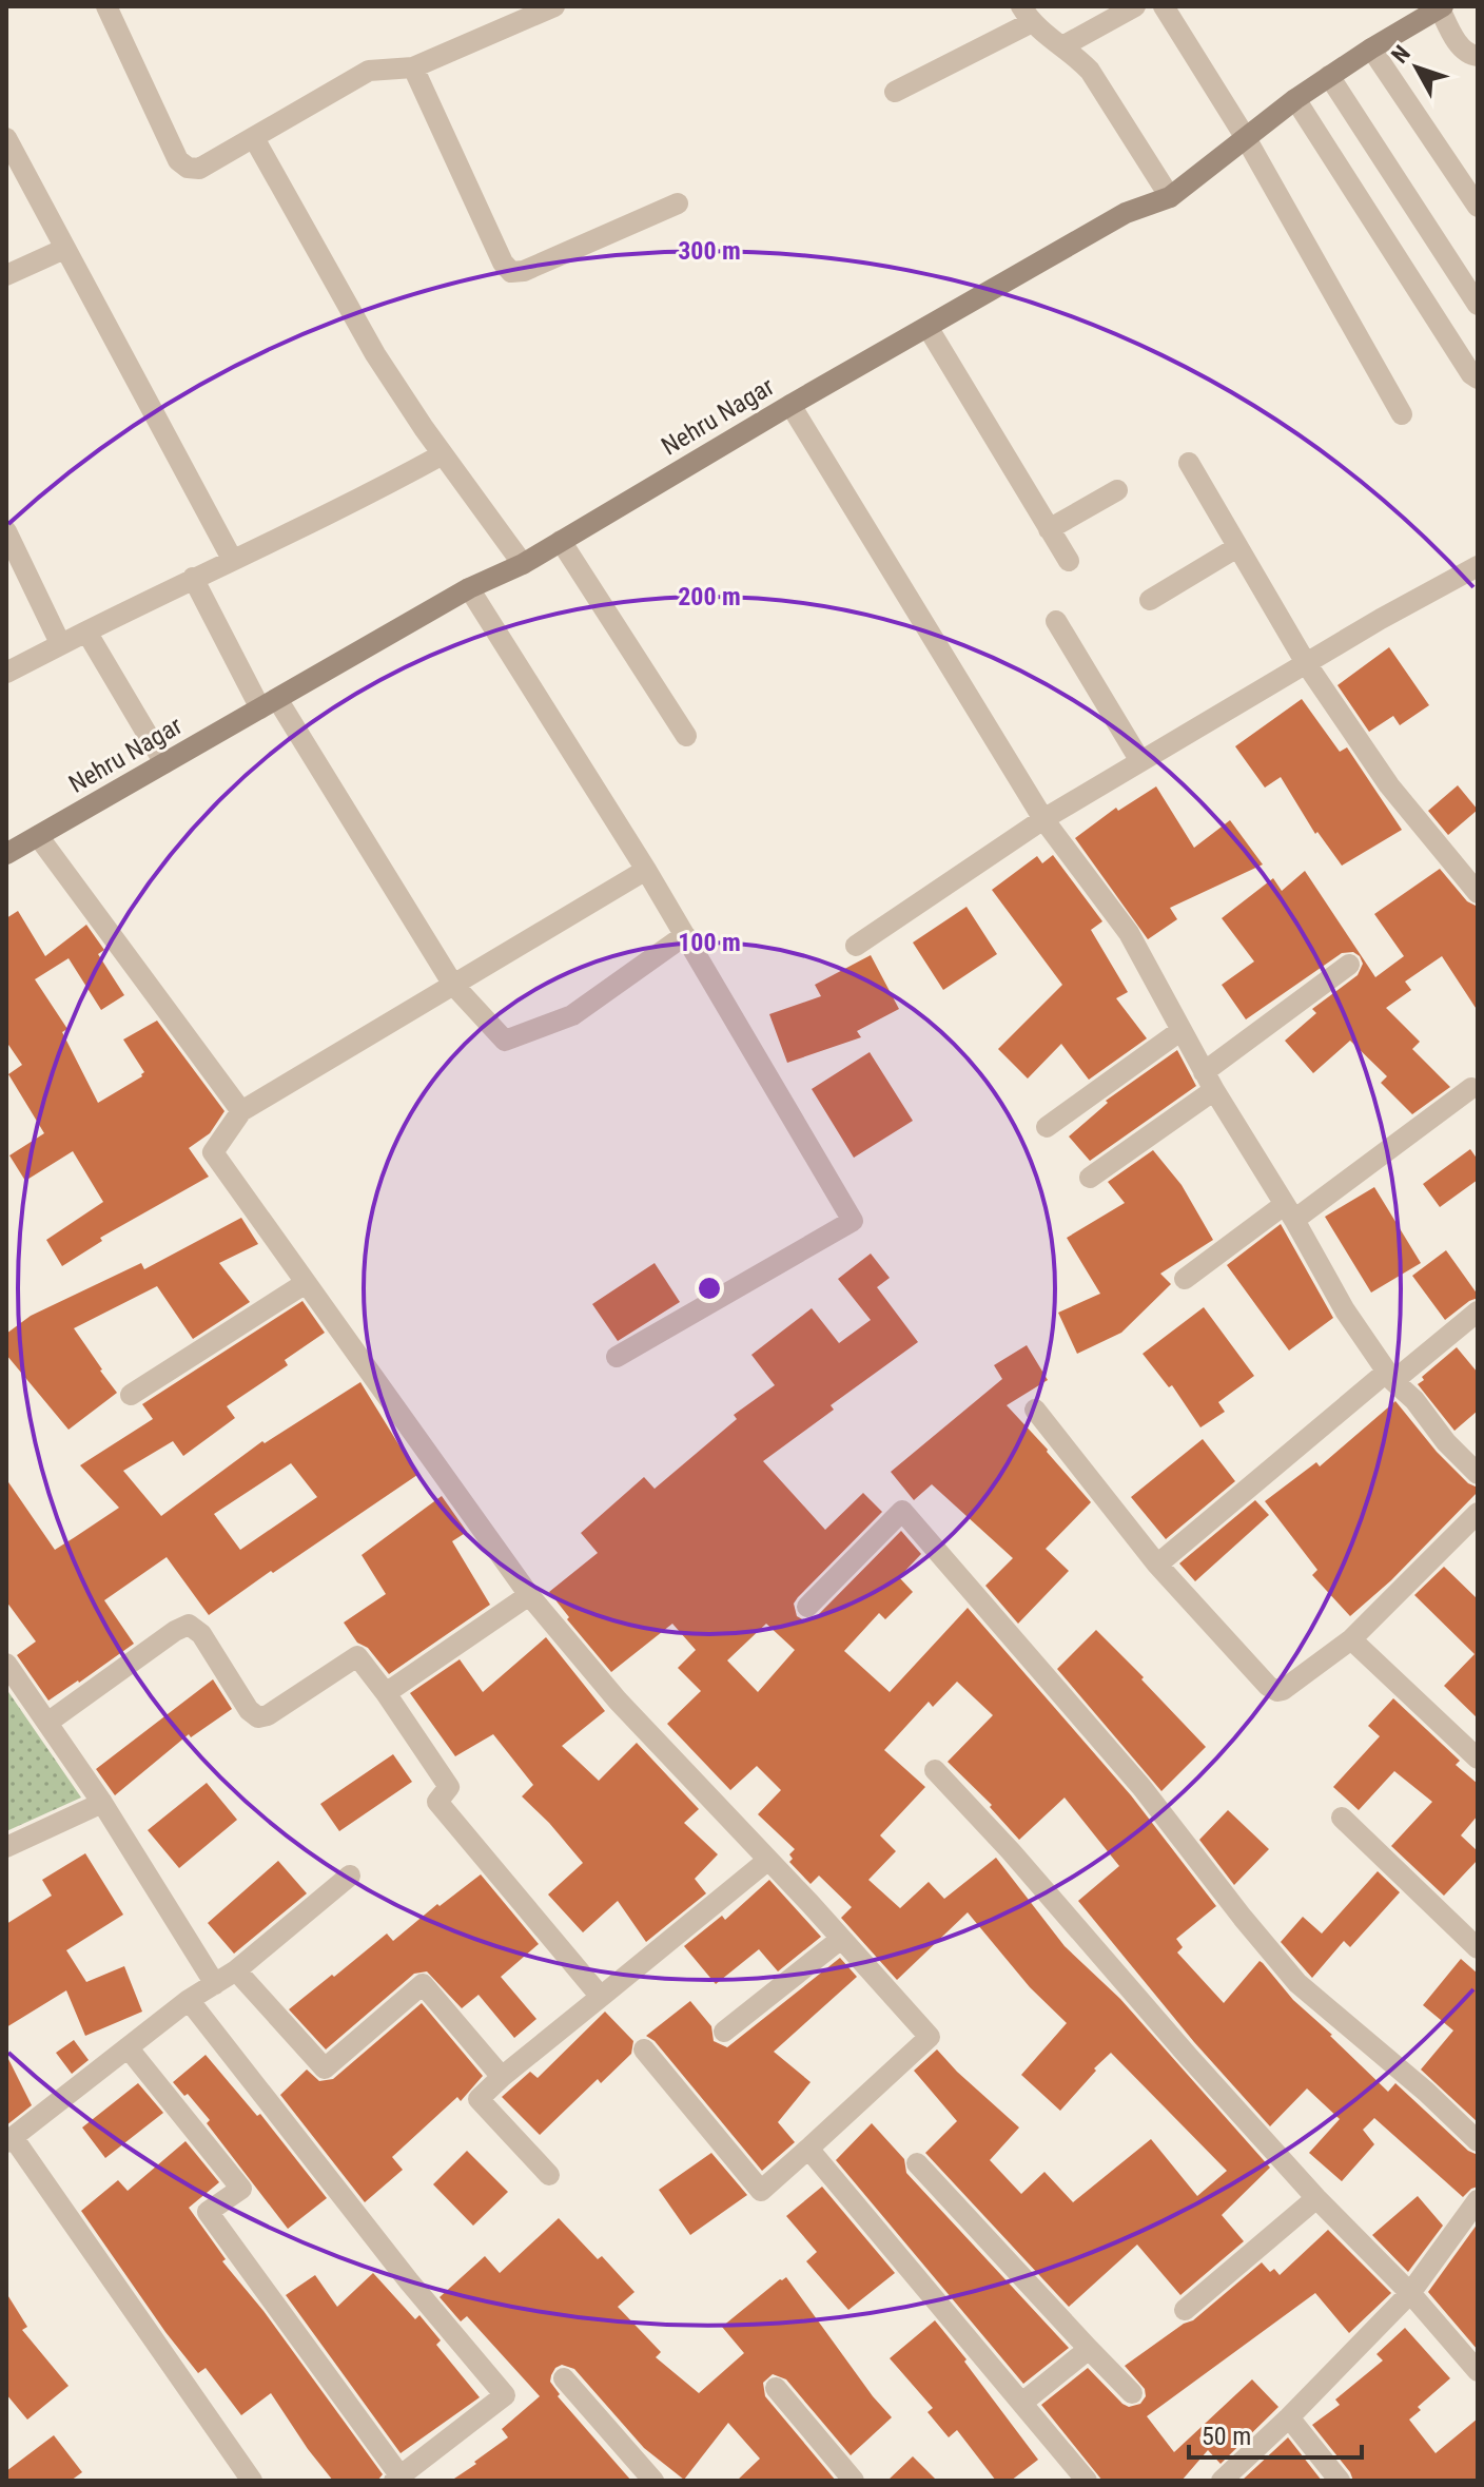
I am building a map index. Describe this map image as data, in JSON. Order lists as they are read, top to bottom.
{
  "streets": {
    "street": ["Nehru Nagar"]
  },
  "scale_bar": "50 m",
  "north": "top left",
  "rings": ["300 m", "200 m", "100 m"]
}
